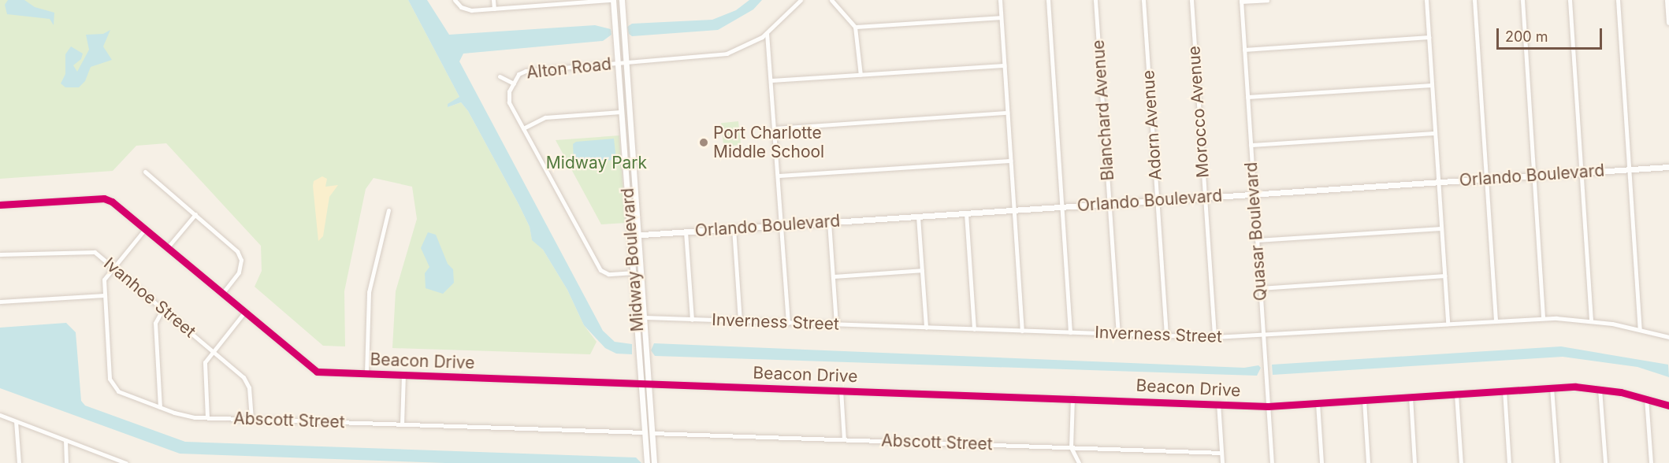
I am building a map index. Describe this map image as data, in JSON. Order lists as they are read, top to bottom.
{
  "streets": {
    "street": [
      "Alton Road",
      "Blanchard Avenue",
      "Morocco Avenue",
      "Adorn Avenue",
      "Orlando Boulevard",
      "Quasar Boulevard",
      "Midway Boulevard",
      "Ivanhoe Street",
      "Inverness Street",
      "Beacon Drive",
      "Abscott Street"
    ]
  },
  "crossings": [
    ["Alton Road", "Midway Boulevard"],
    ["Blanchard Avenue", "Orlando Boulevard"],
    ["Blanchard Avenue", "Inverness Street"],
    ["Morocco Avenue", "Orlando Boulevard"],
    ["Morocco Avenue", "Inverness Street"],
    ["Adorn Avenue", "Orlando Boulevard"],
    ["Adorn Avenue", "Inverness Street"],
    ["Orlando Boulevard", "Quasar Boulevard"],
    ["Orlando Boulevard", "Midway Boulevard"],
    ["Quasar Boulevard", "Inverness Street"],
    ["Quasar Boulevard", "Beacon Drive"],
    ["Midway Boulevard", "Inverness Street"],
    ["Midway Boulevard", "Beacon Drive"],
    ["Midway Boulevard", "Abscott Street"],
    ["Ivanhoe Street", "Abscott Street"],
    ["Beacon Drive", "Abscott Street"]
  ],
  "parks": ["Midway Park"],
  "places": ["Port Charlotte Middle School"],
  "scale_bar": "200 m"
}
